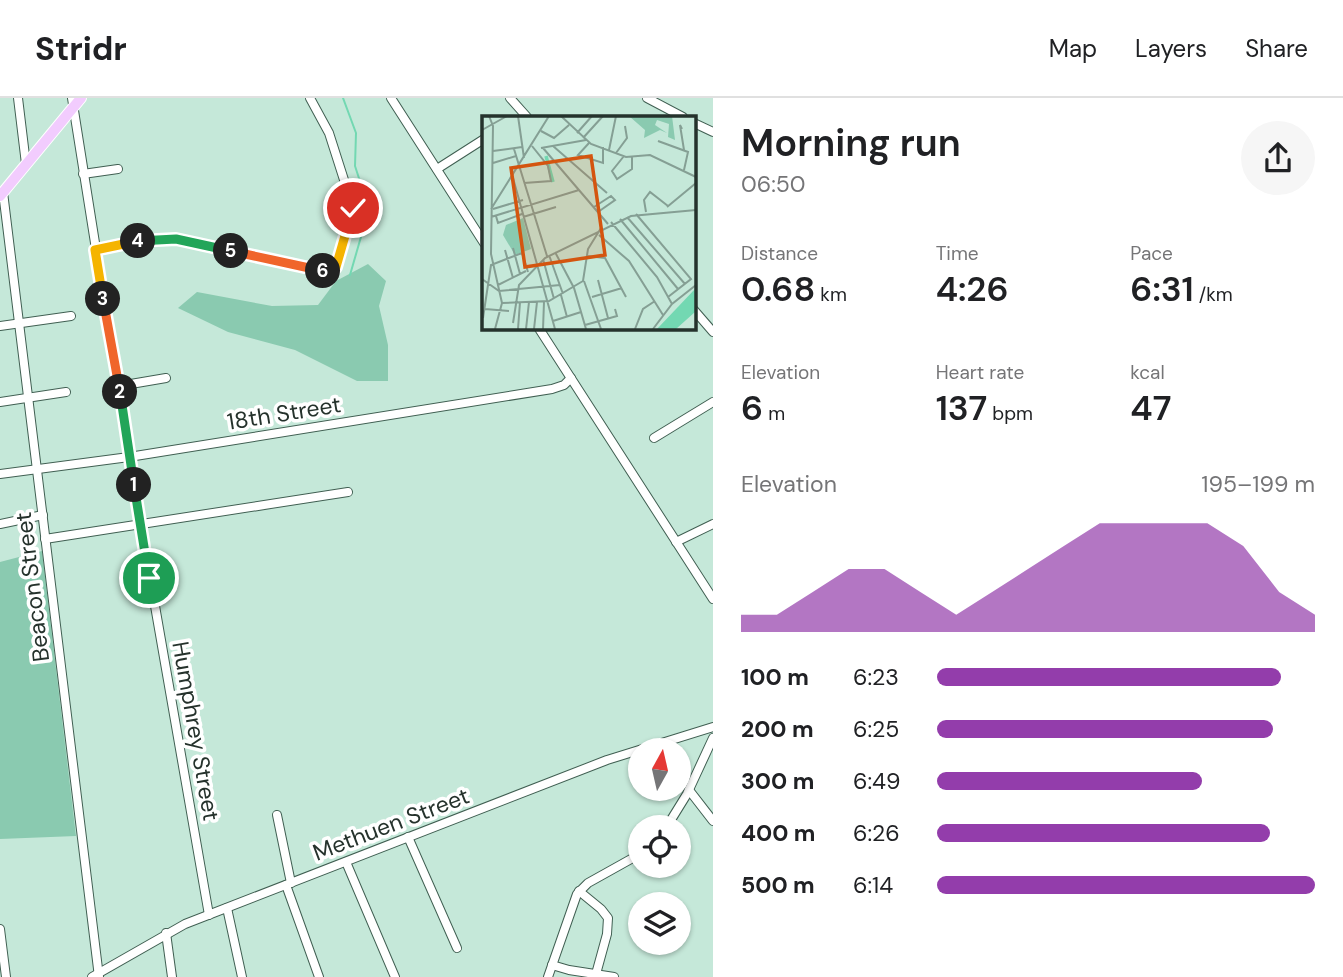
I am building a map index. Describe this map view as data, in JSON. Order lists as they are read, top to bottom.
{
  "streets": {
    "street": [
      "18th Street",
      "Beacon Street",
      "Humphrey Street",
      "Methuen Street"
    ]
  },
  "crossings": [
    ["18th Street", "Beacon Street"],
    ["18th Street", "Humphrey Street"],
    ["Beacon Street", "Methuen Street"],
    ["Humphrey Street", "Methuen Street"]
  ],
  "north": "top",
  "page": {
    "header": "Stridr",
    "nav": ["Map", "Layers", "Share"],
    "heading": ["Morning run", "06:50"],
    "stats": [
      ["Distance", "0.68 km"],
      ["Time", "4:26"],
      ["Pace", "6:31 /km"],
      ["Elevation", "6 m"],
      ["Heart rate", "137 bpm"],
      ["kcal", "47"]
    ],
    "pins": [
      "4",
      "5",
      "6",
      "3",
      "2",
      "1"
    ],
    "chart": ["Elevation", "195–199 m"],
    "list": [
      {
        "name": "100 m",
        "note": "6:23"
      },
      {
        "name": "200 m",
        "note": "6:25"
      },
      {
        "name": "300 m",
        "note": "6:49"
      },
      {
        "name": "400 m",
        "note": "6:26"
      },
      {
        "name": "500 m",
        "note": "6:14"
      }
    ]
  }
}
